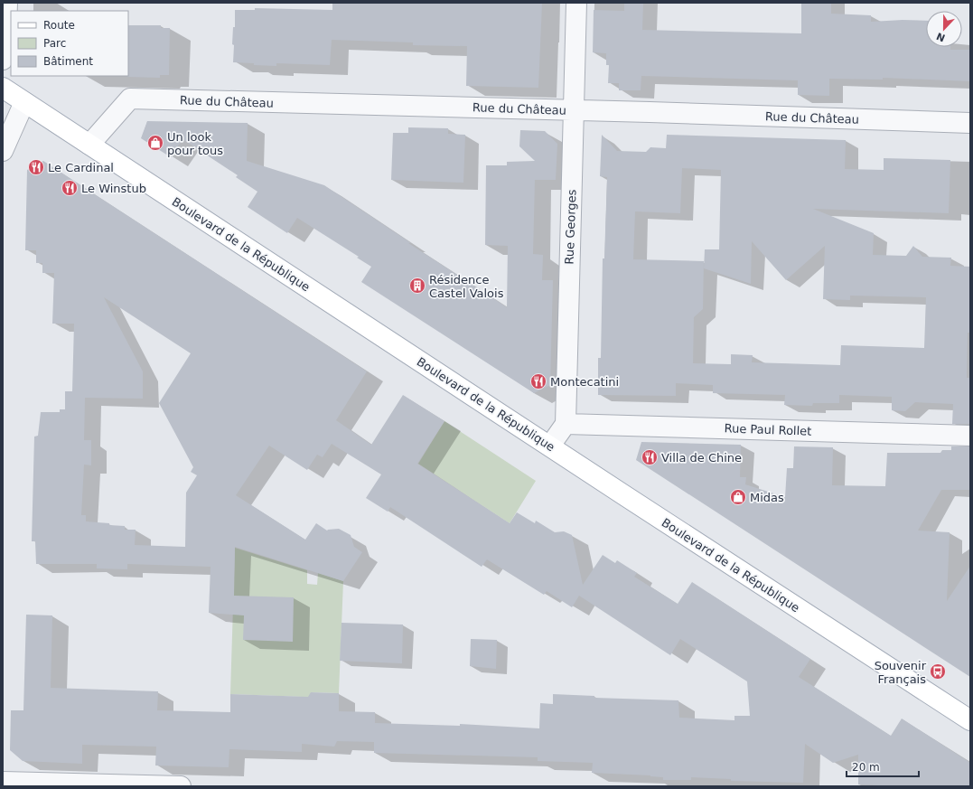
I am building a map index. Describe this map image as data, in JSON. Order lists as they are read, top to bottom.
{
  "streets": {
    "main road": ["Boulevard de la République"],
    "street": ["Rue du Château", "Rue Georges", "Rue Paul Rollet"]
  },
  "crossings": [
    ["Rue du Château", "Rue Georges"],
    ["Rue du Château", "Boulevard de la République"],
    ["Rue Georges", "Rue Paul Rollet"]
  ],
  "places": {
    "shop": ["Un look pour tous", "Midas"],
    "restaurant": [
      "Le Cardinal",
      "Le Winstub",
      "Montecatini",
      "Villa de Chine"
    ],
    "building": ["Résidence Castel Valois"],
    "bus stop": ["Souvenir Français"]
  },
  "legend": ["Route", "Parc", "Bâtiment"],
  "scale_bar": "20 m",
  "north": "bottom"
}
